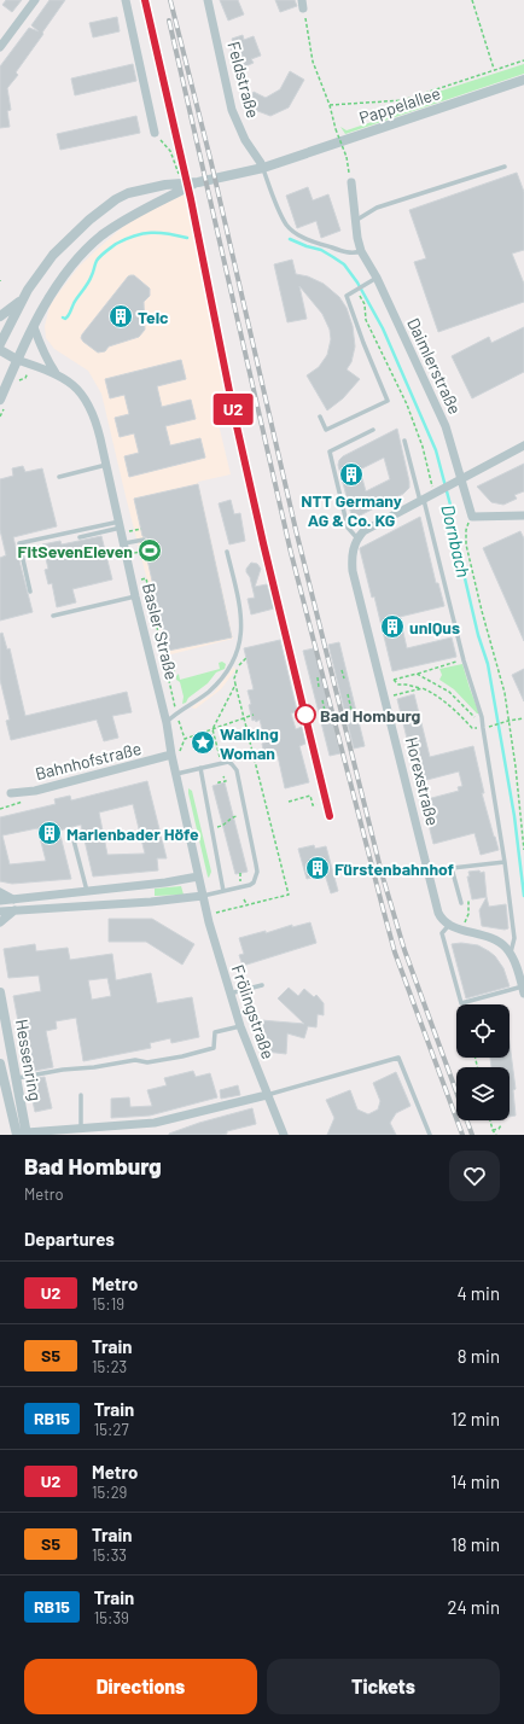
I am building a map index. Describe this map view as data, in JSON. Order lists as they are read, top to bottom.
{
  "streets": {
    "street": [
      "Feldstraße",
      "Pappelallee",
      "Daimlerstraße",
      "Basler Straße",
      "Bahnhofstraße",
      "Horexstraße",
      "Frölingstraße",
      "Hessenring"
    ]
  },
  "crossings": [
    ["Feldstraße", "Pappelallee"],
    ["Basler Straße", "Bahnhofstraße"],
    ["Basler Straße", "Frölingstraße"]
  ],
  "water": ["Dornbach"],
  "places": {
    "building": [
      "Telc",
      "NTT Germany AG & Co. KG",
      "unIQus",
      "Marienbader Höfe",
      "Fürstenbahnhof"
    ],
    "sports": ["FitSevenEleven"],
    "other": ["Bad Homburg"],
    "place": ["Walking Woman"]
  },
  "lines": ["metro line U2"],
  "page": {
    "on_map": "U2",
    "heading": [
      ["Bad Homburg", "Metro"],
      "Departures"
    ],
    "list": [
      {
        "mark": "U2",
        "name": "Metro",
        "note": "15:19",
        "value": "4 min"
      },
      {
        "mark": "S5",
        "name": "Train",
        "note": "15:23",
        "value": "8 min"
      },
      {
        "mark": "RB15",
        "name": "Train",
        "note": "15:27",
        "value": "12 min"
      },
      {
        "mark": "U2",
        "name": "Metro",
        "note": "15:29",
        "value": "14 min"
      },
      {
        "mark": "S5",
        "name": "Train",
        "note": "15:33",
        "value": "18 min"
      },
      {
        "mark": "RB15",
        "name": "Train",
        "note": "15:39",
        "value": "24 min"
      }
    ],
    "buttons": ["Directions", "Tickets"]
  }
}
